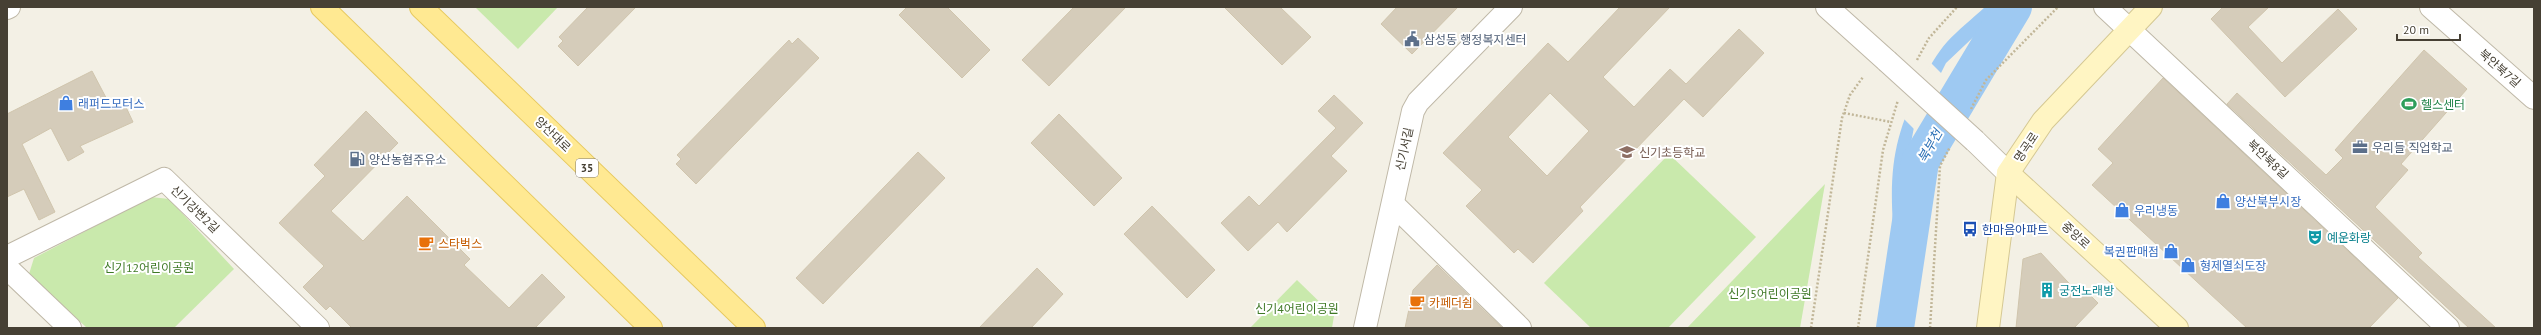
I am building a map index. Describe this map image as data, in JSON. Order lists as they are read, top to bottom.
{
  "streets": {
    "main road": [
      "양산대로",
      "명곡로",
      "35",
      "중앙로"
    ],
    "street": [
      "북안북7길",
      "신기서길",
      "북안북8길",
      "신기강변2길"
    ]
  },
  "crossings": [
    ["명곡로", "북안북8길"],
    ["명곡로", "중앙로"]
  ],
  "water": ["북부천"],
  "parks": ["신기12어린이공원", "신기5어린이공원", "신기4어린이공원"],
  "places": {
    "public building": ["삼성동 행정복지센터"],
    "shop": [
      "래퍼드모터스",
      "양산북부시장",
      "우리냉동",
      "복권판매점",
      "형제열쇠도장"
    ],
    "sports": ["헬스센터"],
    "office": ["우리들 직업학교"],
    "school or university": ["신기초등학교"],
    "fuel station": ["양산농협주유소"],
    "bus stop": ["한마음아파트"],
    "theatre": ["예운화랑"],
    "cafe": ["스타벅스", "카페더쉼"],
    "building": ["궁전노래방"]
  },
  "scale_bar": "20 m"
}
